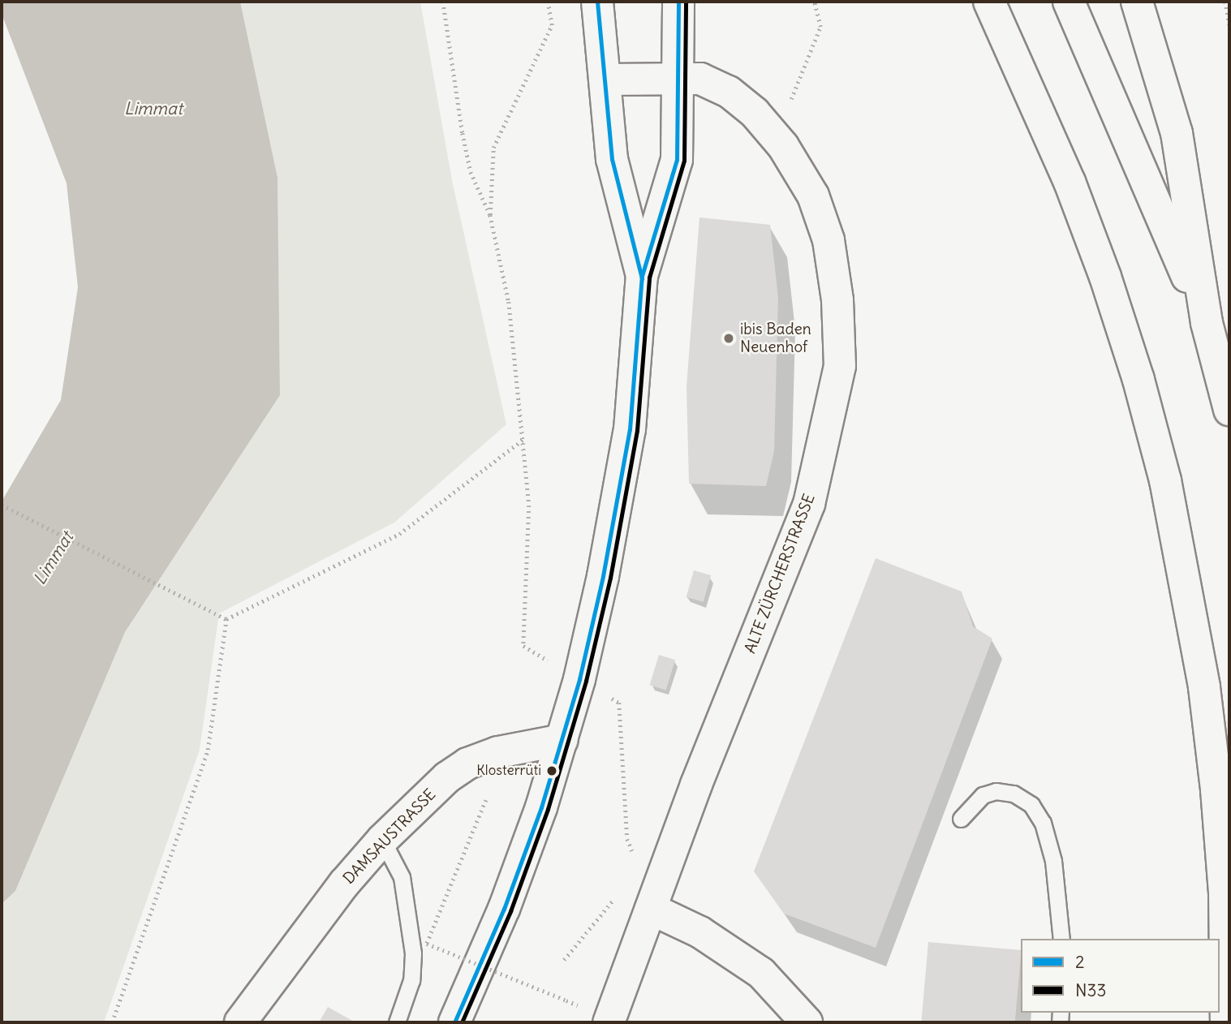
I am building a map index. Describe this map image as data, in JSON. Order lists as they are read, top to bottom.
{
  "streets": {
    "main road": ["ALTE ZÜRCHERSTRASSE", "DAMSAUSTRASSE"]
  },
  "water": ["Limmat"],
  "places": ["ibis Baden Neuenhof", "Klosterrüti"],
  "lines": ["transit line 2", "transit line N33"],
  "legend": ["2", "N33"]
}
